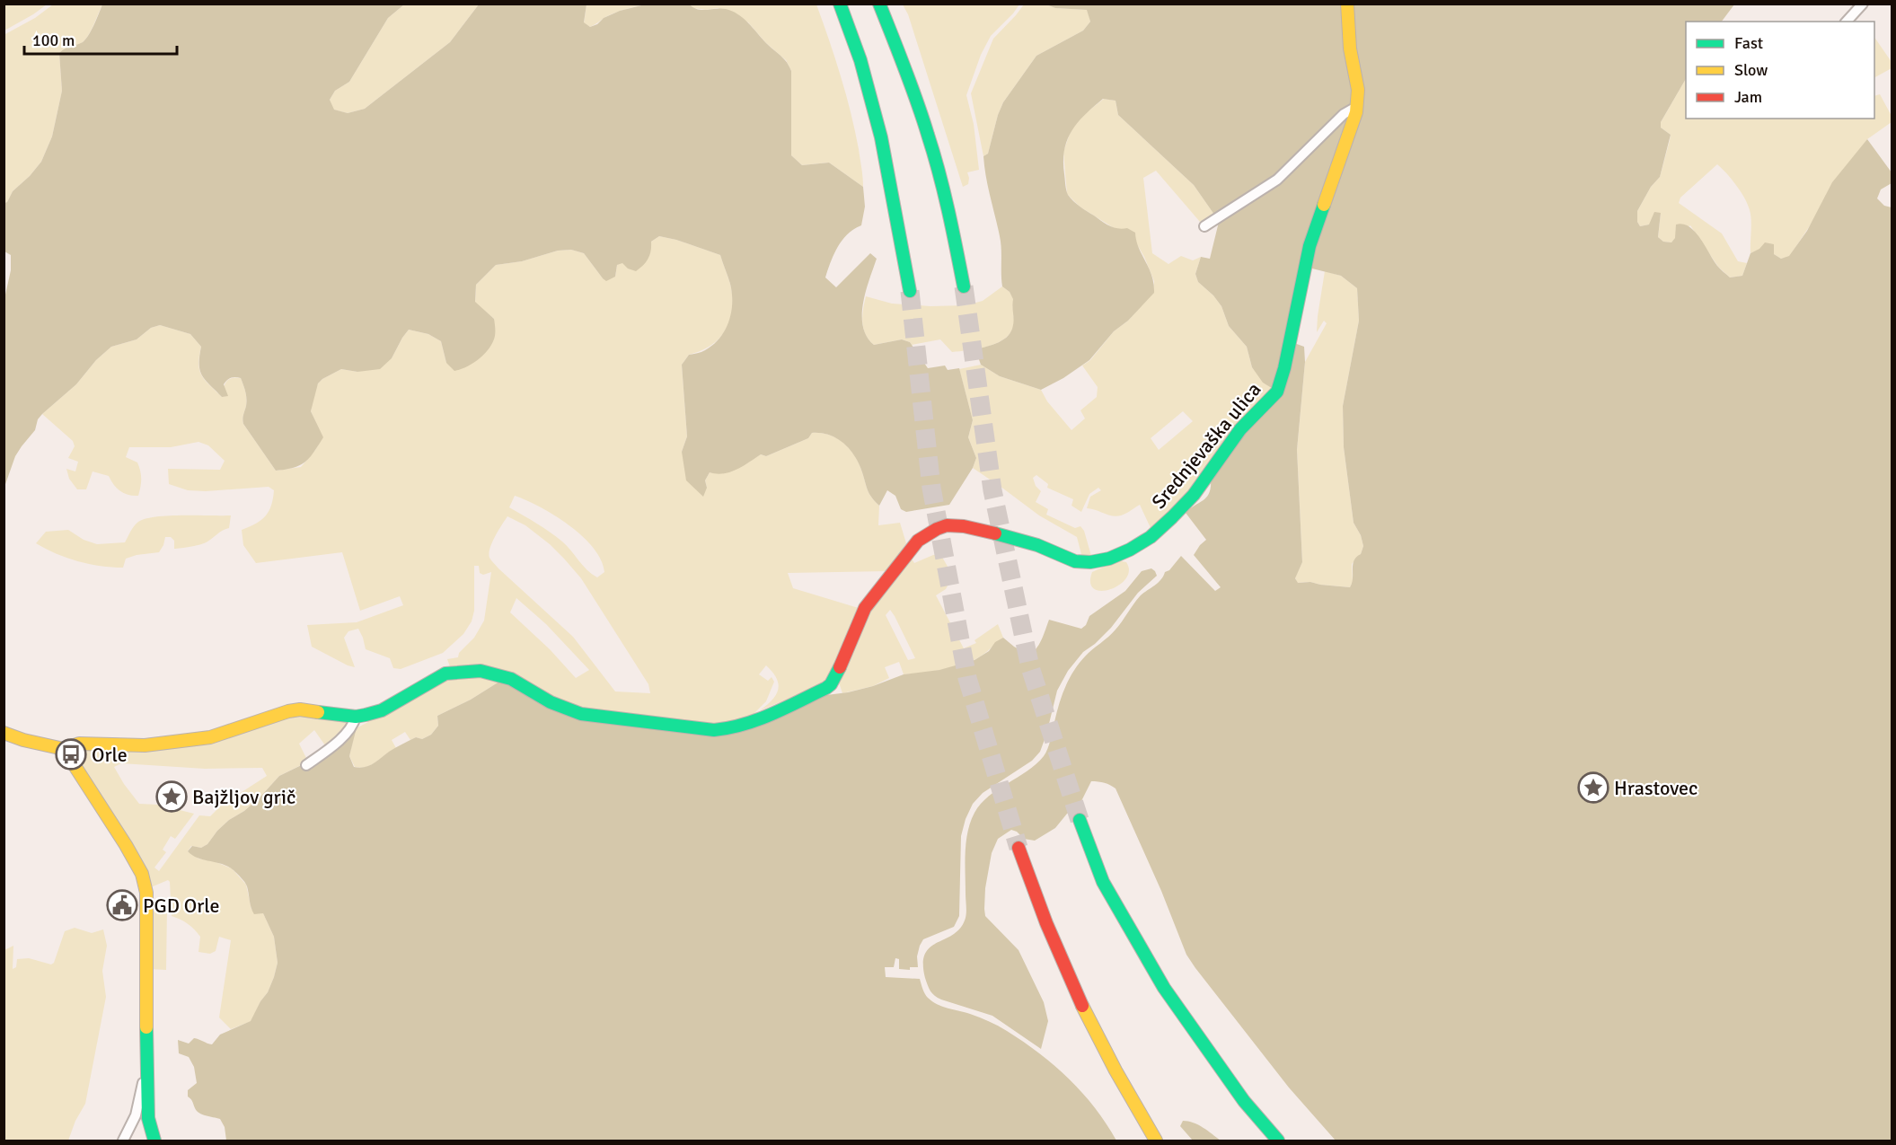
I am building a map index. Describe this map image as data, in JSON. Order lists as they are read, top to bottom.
{
  "streets": {
    "main road": ["Srednjevaška ulica"]
  },
  "places": {
    "bus stop": ["Orle"],
    "place": ["Hrastovec", "Bajžljov grič"],
    "public building": ["PGD Orle"]
  },
  "legend": ["Fast", "Slow", "Jam"],
  "scale_bar": "100 m"
}
